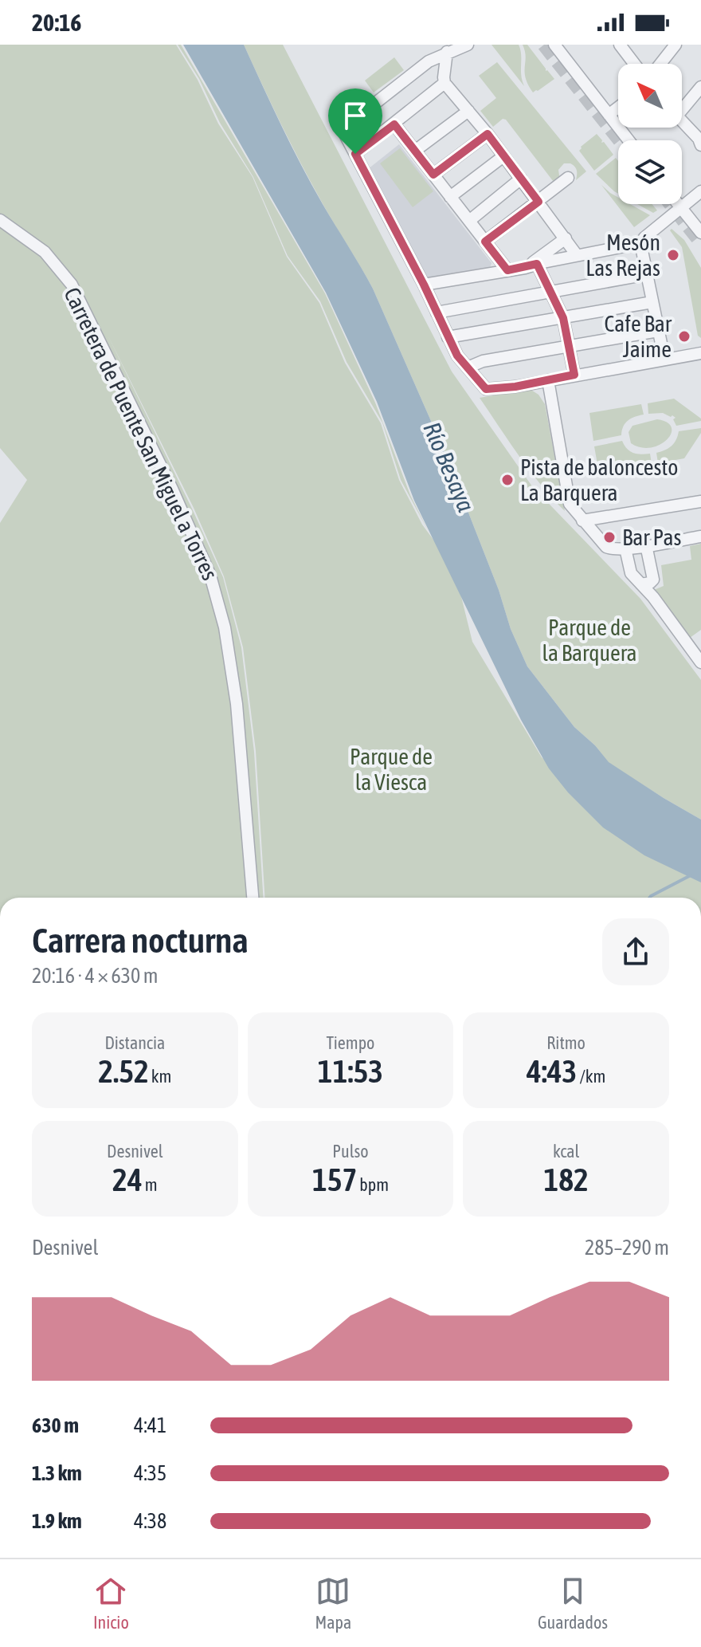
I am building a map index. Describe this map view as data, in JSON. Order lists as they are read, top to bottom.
{
  "streets": {
    "street": ["Carretera de Puente San Miguel a Torres"]
  },
  "water": ["Río Besaya"],
  "parks": ["Parque de la Barquera", "Parque de la Viesca"],
  "places": [
    "Mesón Las Rejas",
    "Cafe Bar Jaime",
    "Pista de baloncesto La Barquera",
    "Bar Pas"
  ],
  "north": "top left",
  "page": {
    "status": "20:16",
    "heading": ["Carrera nocturna", "20:16 · 4 × 630 m"],
    "stats": [
      ["Distancia", "2.52 km"],
      ["Tiempo", "11:53"],
      ["Ritmo", "4:43 /km"],
      ["Desnivel", "24 m"],
      ["Pulso", "157 bpm"],
      ["kcal", "182"]
    ],
    "chart": ["Desnivel", "285–290 m"],
    "list": [
      {
        "name": "630 m",
        "note": "4:41"
      },
      {
        "name": "1.3 km",
        "note": "4:35"
      },
      {
        "name": "1.9 km",
        "note": "4:38"
      }
    ],
    "tabs": ["Inicio", "Mapa", "Guardados"]
  }
}
